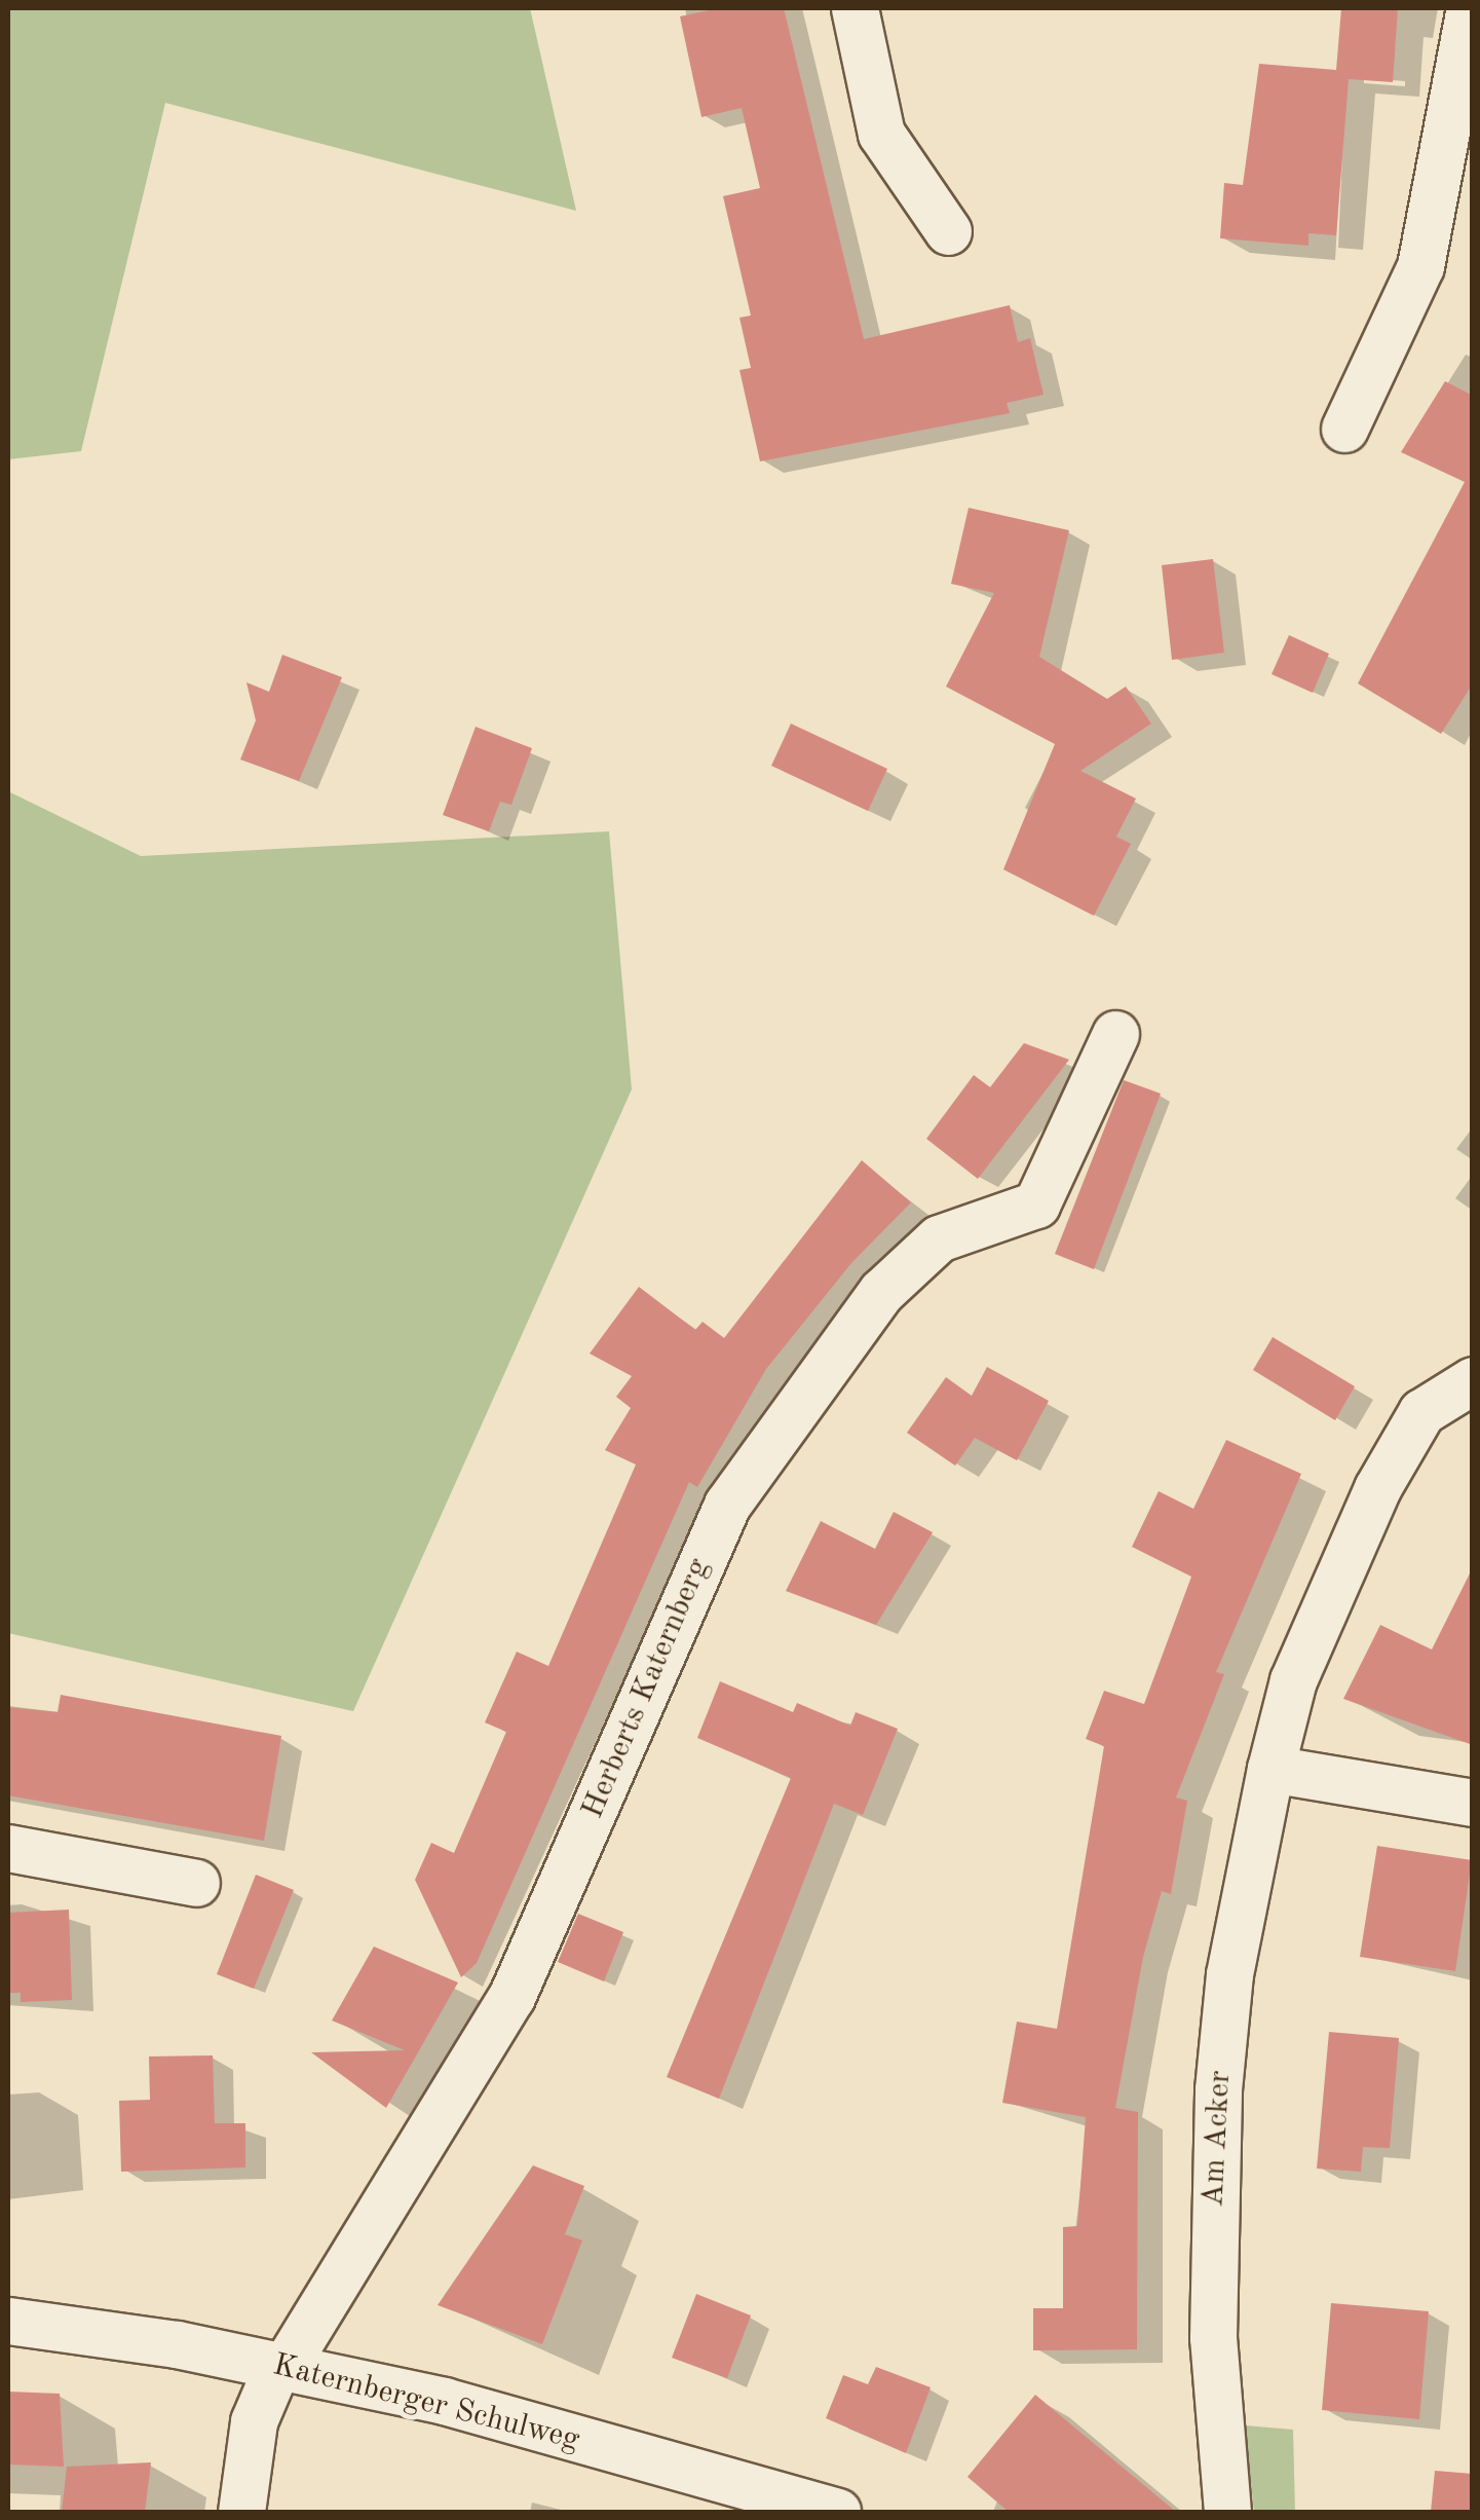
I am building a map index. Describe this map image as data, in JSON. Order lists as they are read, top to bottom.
{
  "streets": {
    "street": ["Herberts Katernberg", "Am Acker", "Katernberger Schulweg"]
  },
  "crossings": [
    ["Herberts Katernberg", "Katernberger Schulweg"]
  ]
}
